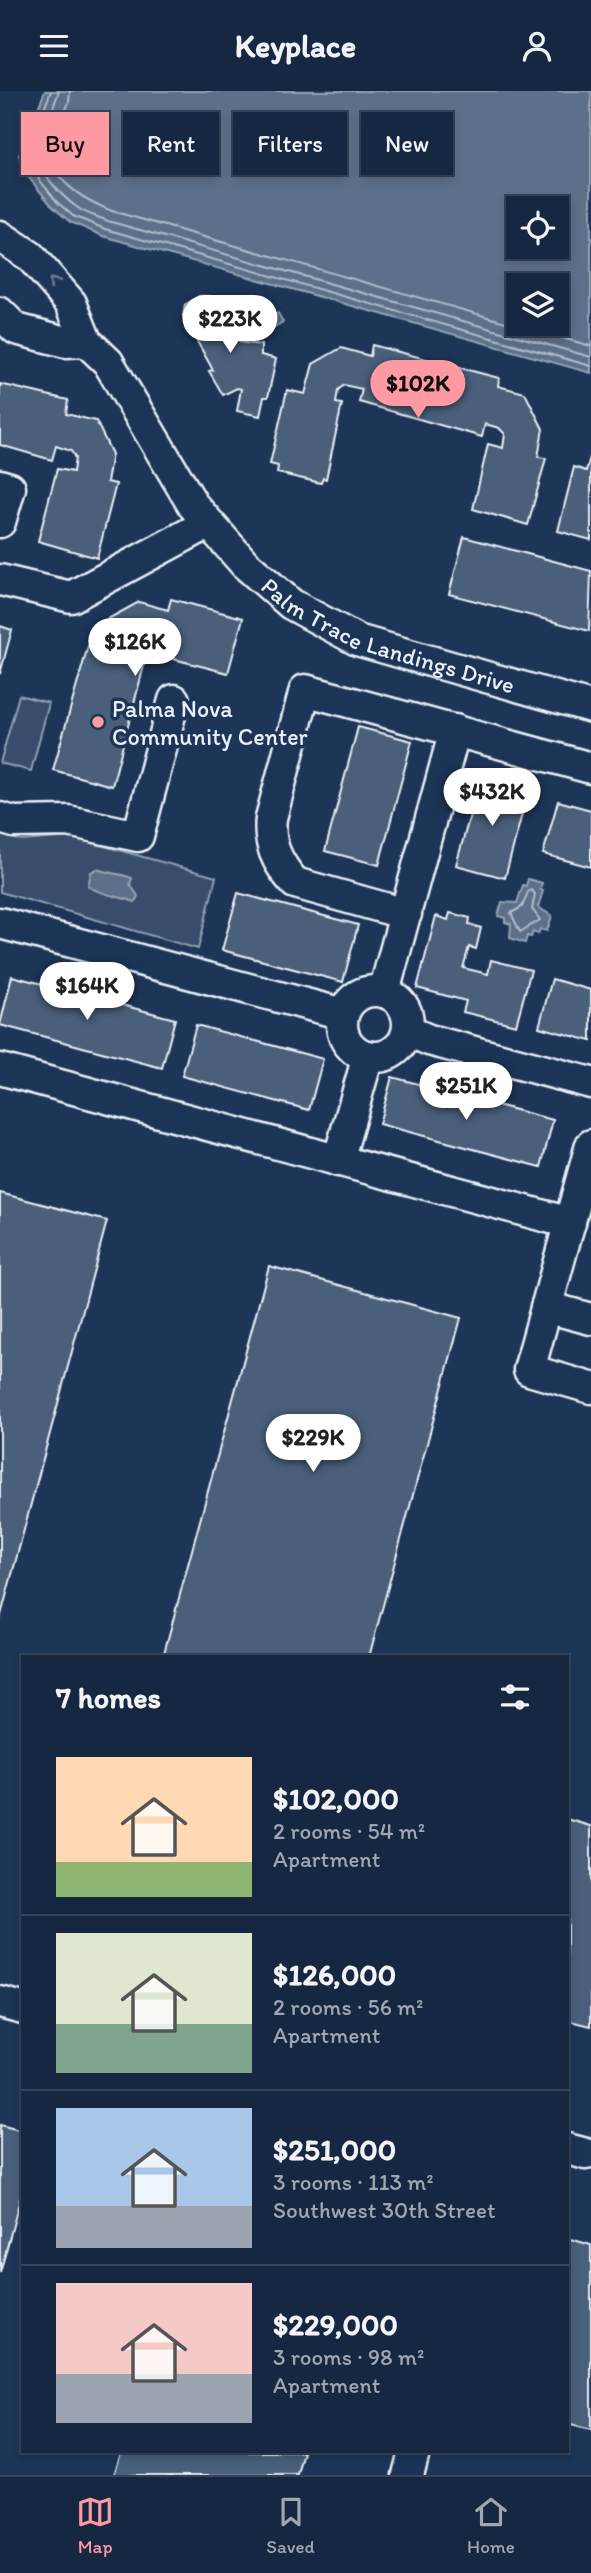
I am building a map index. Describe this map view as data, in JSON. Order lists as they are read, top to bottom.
{
  "streets": {
    "street": ["Palm Trace Landings Drive"]
  },
  "places": ["Palma Nova Community Center"],
  "page": {
    "header": "Keyplace",
    "chip": [
      "Buy",
      "Rent",
      "Filters",
      "New"
    ],
    "price": [
      "$223K",
      "$102K",
      "$126K",
      "$432K",
      "$164K",
      "$251K",
      "$229K"
    ],
    "heading": "7 homes",
    "list": [
      {
        "name": "$102,000",
        "note": "2 rooms · 54 m² · Apartment"
      },
      {
        "name": "$126,000",
        "note": "2 rooms · 56 m² · Apartment"
      },
      {
        "name": "$251,000",
        "note": "3 rooms · 113 m² · Southwest 30th Street"
      },
      {
        "name": "$229,000",
        "note": "3 rooms · 98 m² · Apartment"
      }
    ],
    "tabs": ["Map", "Saved", "Home"]
  }
}
